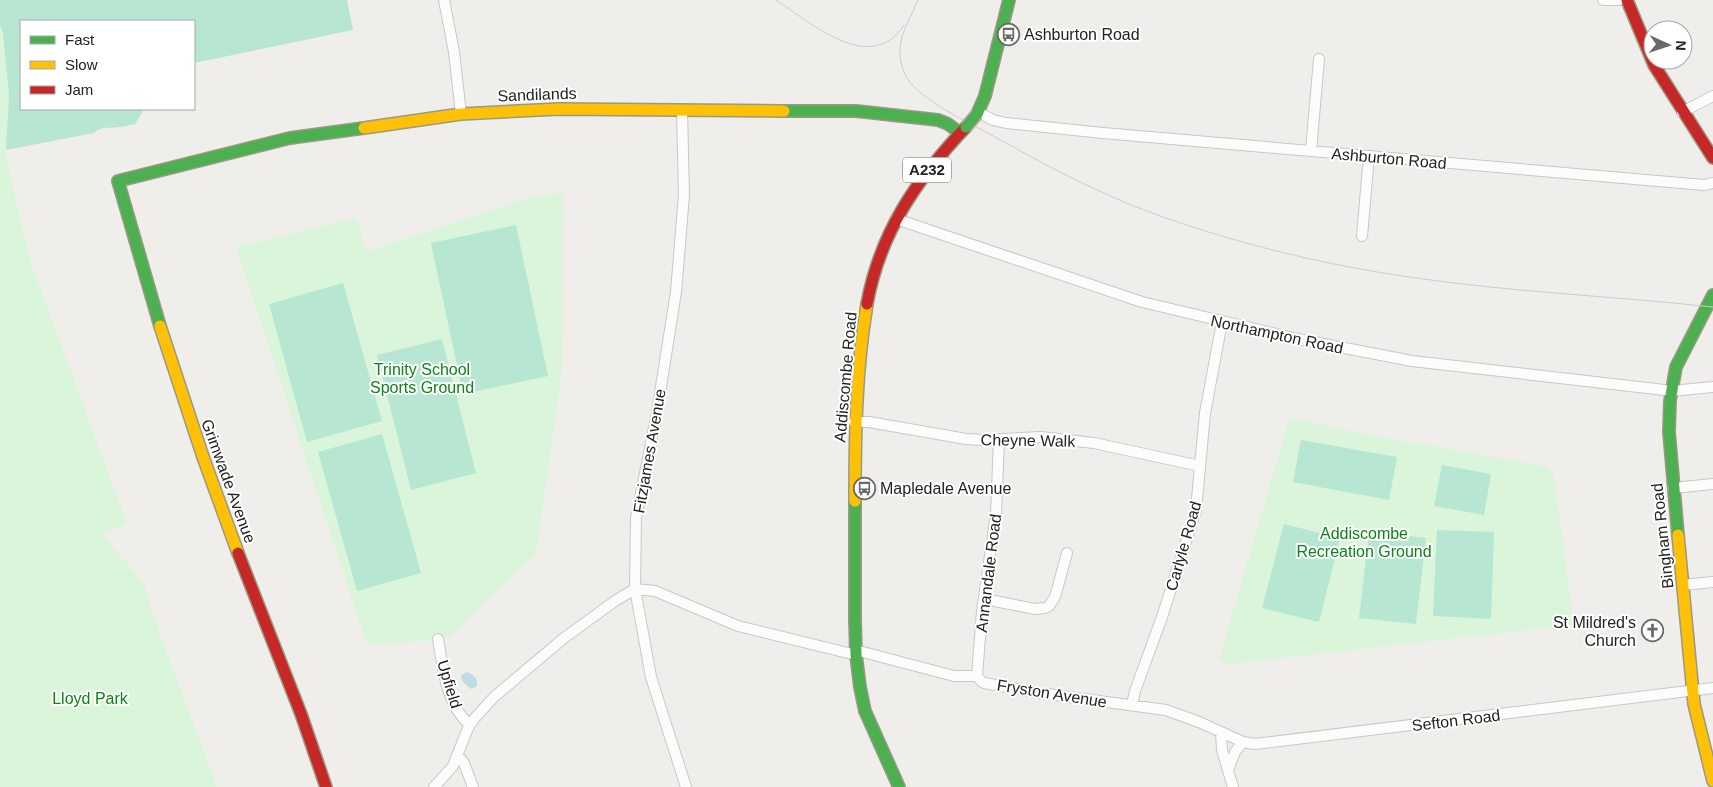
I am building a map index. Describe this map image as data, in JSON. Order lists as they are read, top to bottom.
{
  "streets": {
    "main road": [
      "Sandilands",
      "A232",
      "Addiscombe Road",
      "Grimwade Avenue",
      "Bingham Road"
    ],
    "street": [
      "Ashburton Road",
      "Northampton Road",
      "Cheyne Walk",
      "Fitzjames Avenue",
      "Carlyle Road",
      "Annandale Road",
      "Upfield",
      "Fryston Avenue",
      "Sefton Road"
    ]
  },
  "crossings": [
    ["Sandilands", "Addiscombe Road"],
    ["Sandilands", "Fitzjames Avenue"],
    ["Sandilands", "Grimwade Avenue"],
    ["Ashburton Road", "Addiscombe Road"],
    ["Northampton Road", "Addiscombe Road"],
    ["Northampton Road", "Bingham Road"],
    ["Northampton Road", "Carlyle Road"],
    ["Addiscombe Road", "Cheyne Walk"],
    ["Addiscombe Road", "Fryston Avenue"],
    ["Cheyne Walk", "Carlyle Road"],
    ["Cheyne Walk", "Annandale Road"],
    ["Bingham Road", "Sefton Road"],
    ["Carlyle Road", "Fryston Avenue"],
    ["Annandale Road", "Fryston Avenue"],
    ["Fryston Avenue", "Sefton Road"]
  ],
  "parks": ["Trinity School Sports Ground", "Addiscombe Recreation Ground", "Lloyd Park"],
  "places": {
    "bus stop": ["Ashburton Road", "Mapledale Avenue"],
    "church": ["St Mildred's Church"]
  },
  "legend": ["Fast", "Slow", "Jam"],
  "north": "right"
}
